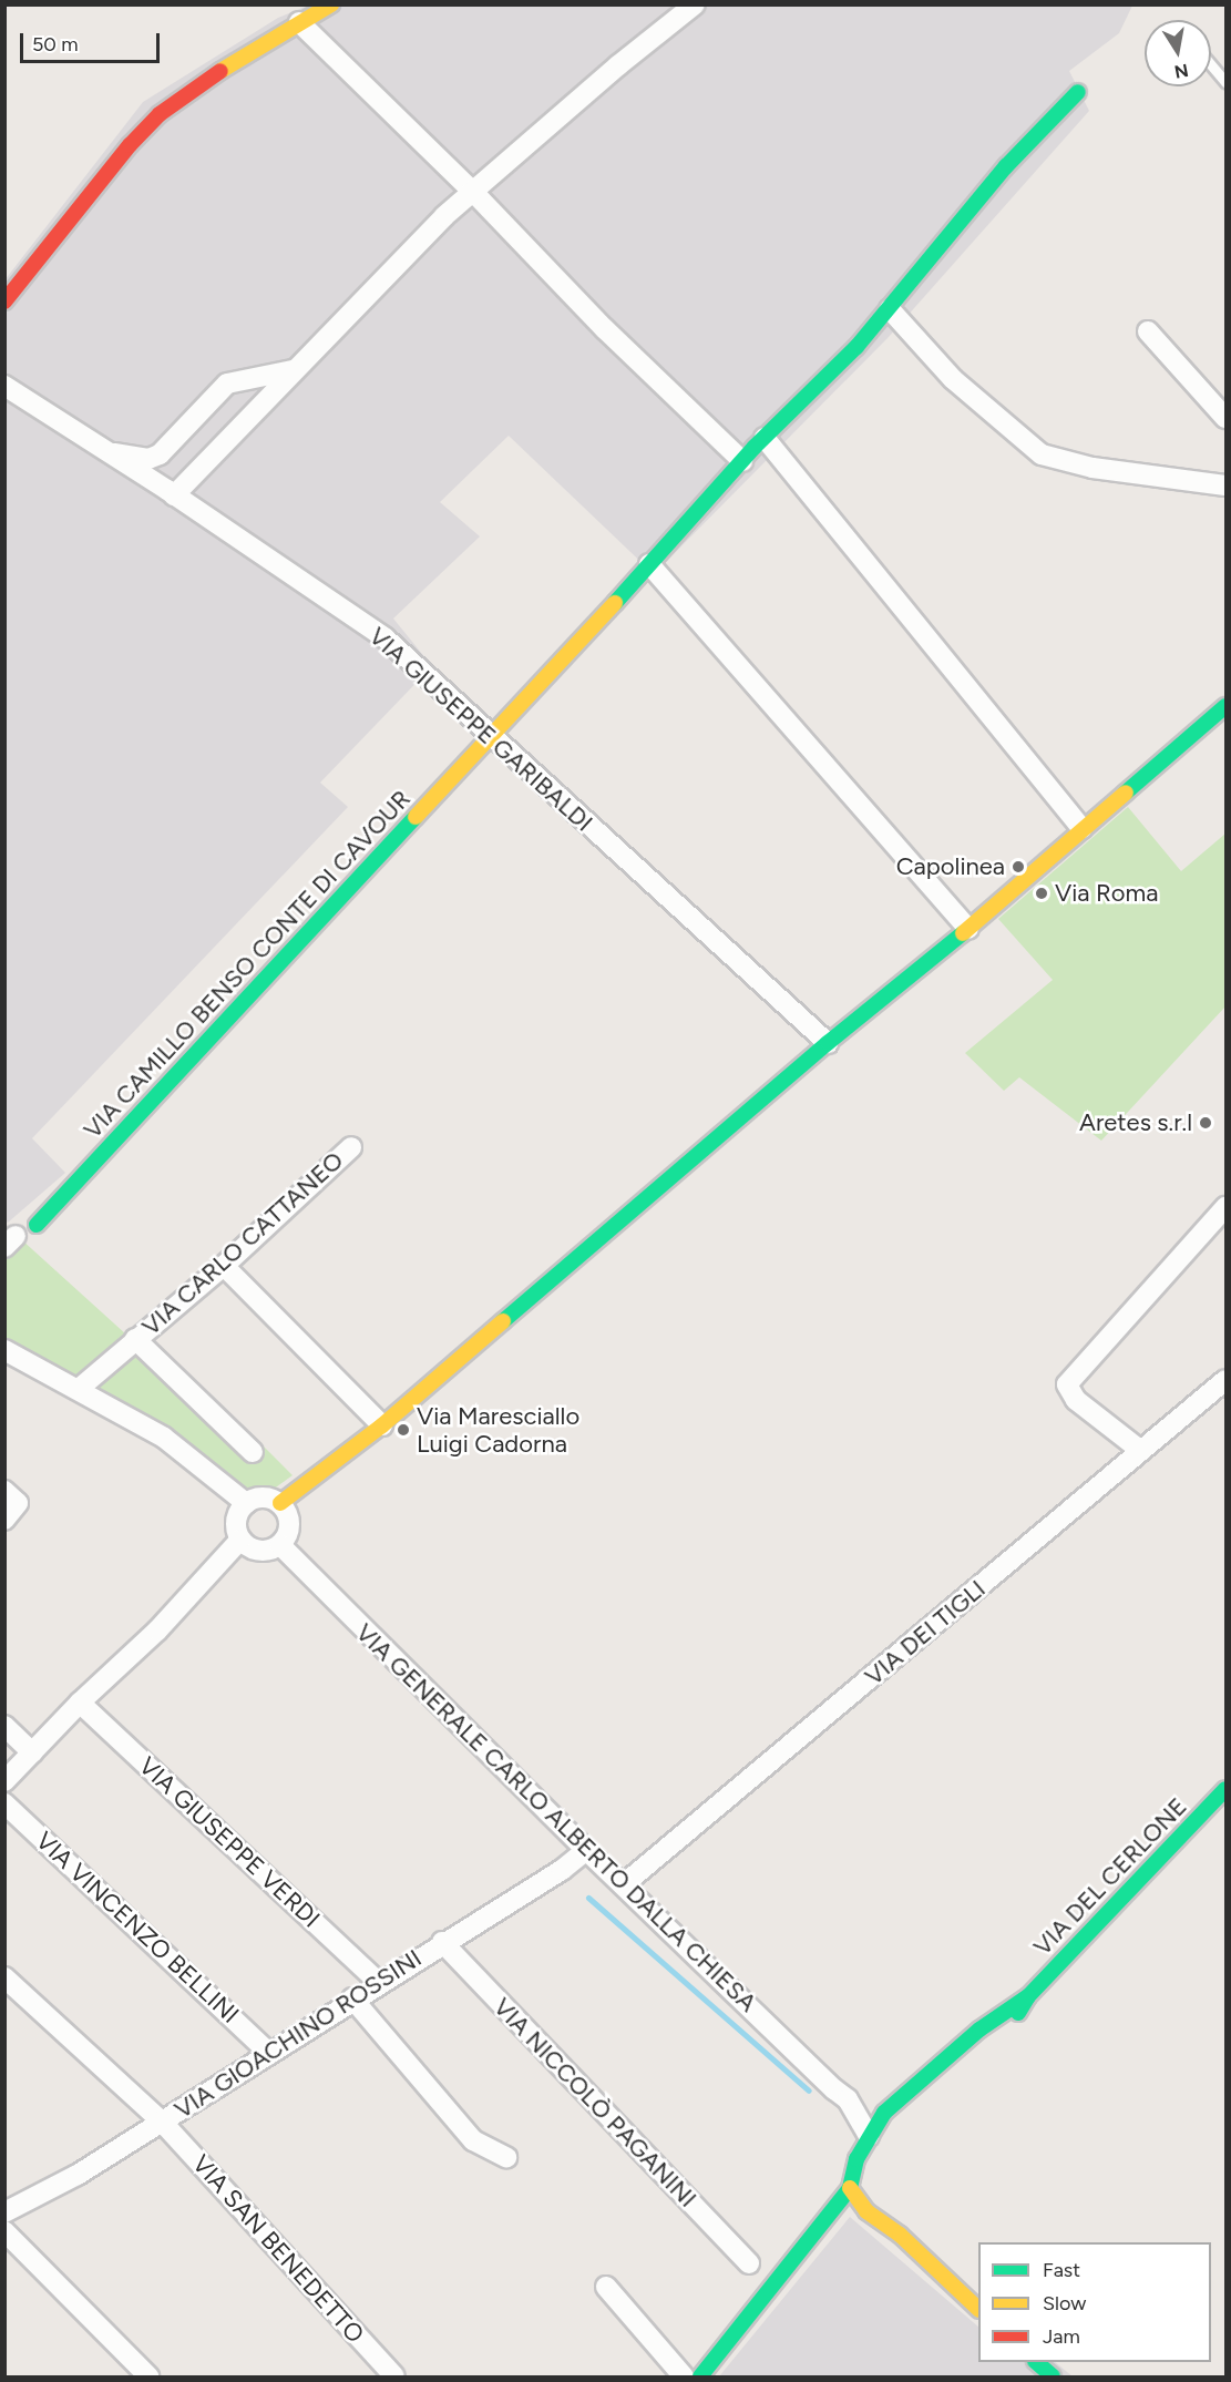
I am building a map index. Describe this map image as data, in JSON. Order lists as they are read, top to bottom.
{
  "streets": {
    "street": [
      "VIA GIUSEPPE GARIBALDI",
      "VIA CAMILLO BENSO CONTE DI CAVOUR",
      "VIA CARLO CATTANEO",
      "VIA DEI TIGLI",
      "VIA GENERALE CARLO ALBERTO DALLA CHIESA",
      "VIA GIUSEPPE VERDI",
      "VIA DEL CERLONE",
      "VIA VINCENZO BELLINI",
      "VIA GIOACHINO ROSSINI",
      "VIA NICCOLÒ PAGANINI",
      "VIA SAN BENEDETTO"
    ]
  },
  "crossings": [
    ["VIA GIUSEPPE GARIBALDI", "VIA CAMILLO BENSO CONTE DI CAVOUR"],
    ["VIA DEI TIGLI", "VIA GENERALE CARLO ALBERTO DALLA CHIESA"],
    ["VIA GENERALE CARLO ALBERTO DALLA CHIESA", "VIA DEL CERLONE"],
    ["VIA GENERALE CARLO ALBERTO DALLA CHIESA", "VIA GIOACHINO ROSSINI"],
    ["VIA GIUSEPPE VERDI", "VIA GIOACHINO ROSSINI"],
    ["VIA VINCENZO BELLINI", "VIA GIOACHINO ROSSINI"],
    ["VIA GIOACHINO ROSSINI", "VIA NICCOLÒ PAGANINI"],
    ["VIA GIOACHINO ROSSINI", "VIA SAN BENEDETTO"]
  ],
  "places": [
    "Capolinea",
    "Via Roma",
    "Aretes s.r.l",
    "Via Maresciallo Luigi Cadorna"
  ],
  "legend": ["Fast", "Slow", "Jam"],
  "scale_bar": "50 m",
  "north": "bottom"
}
